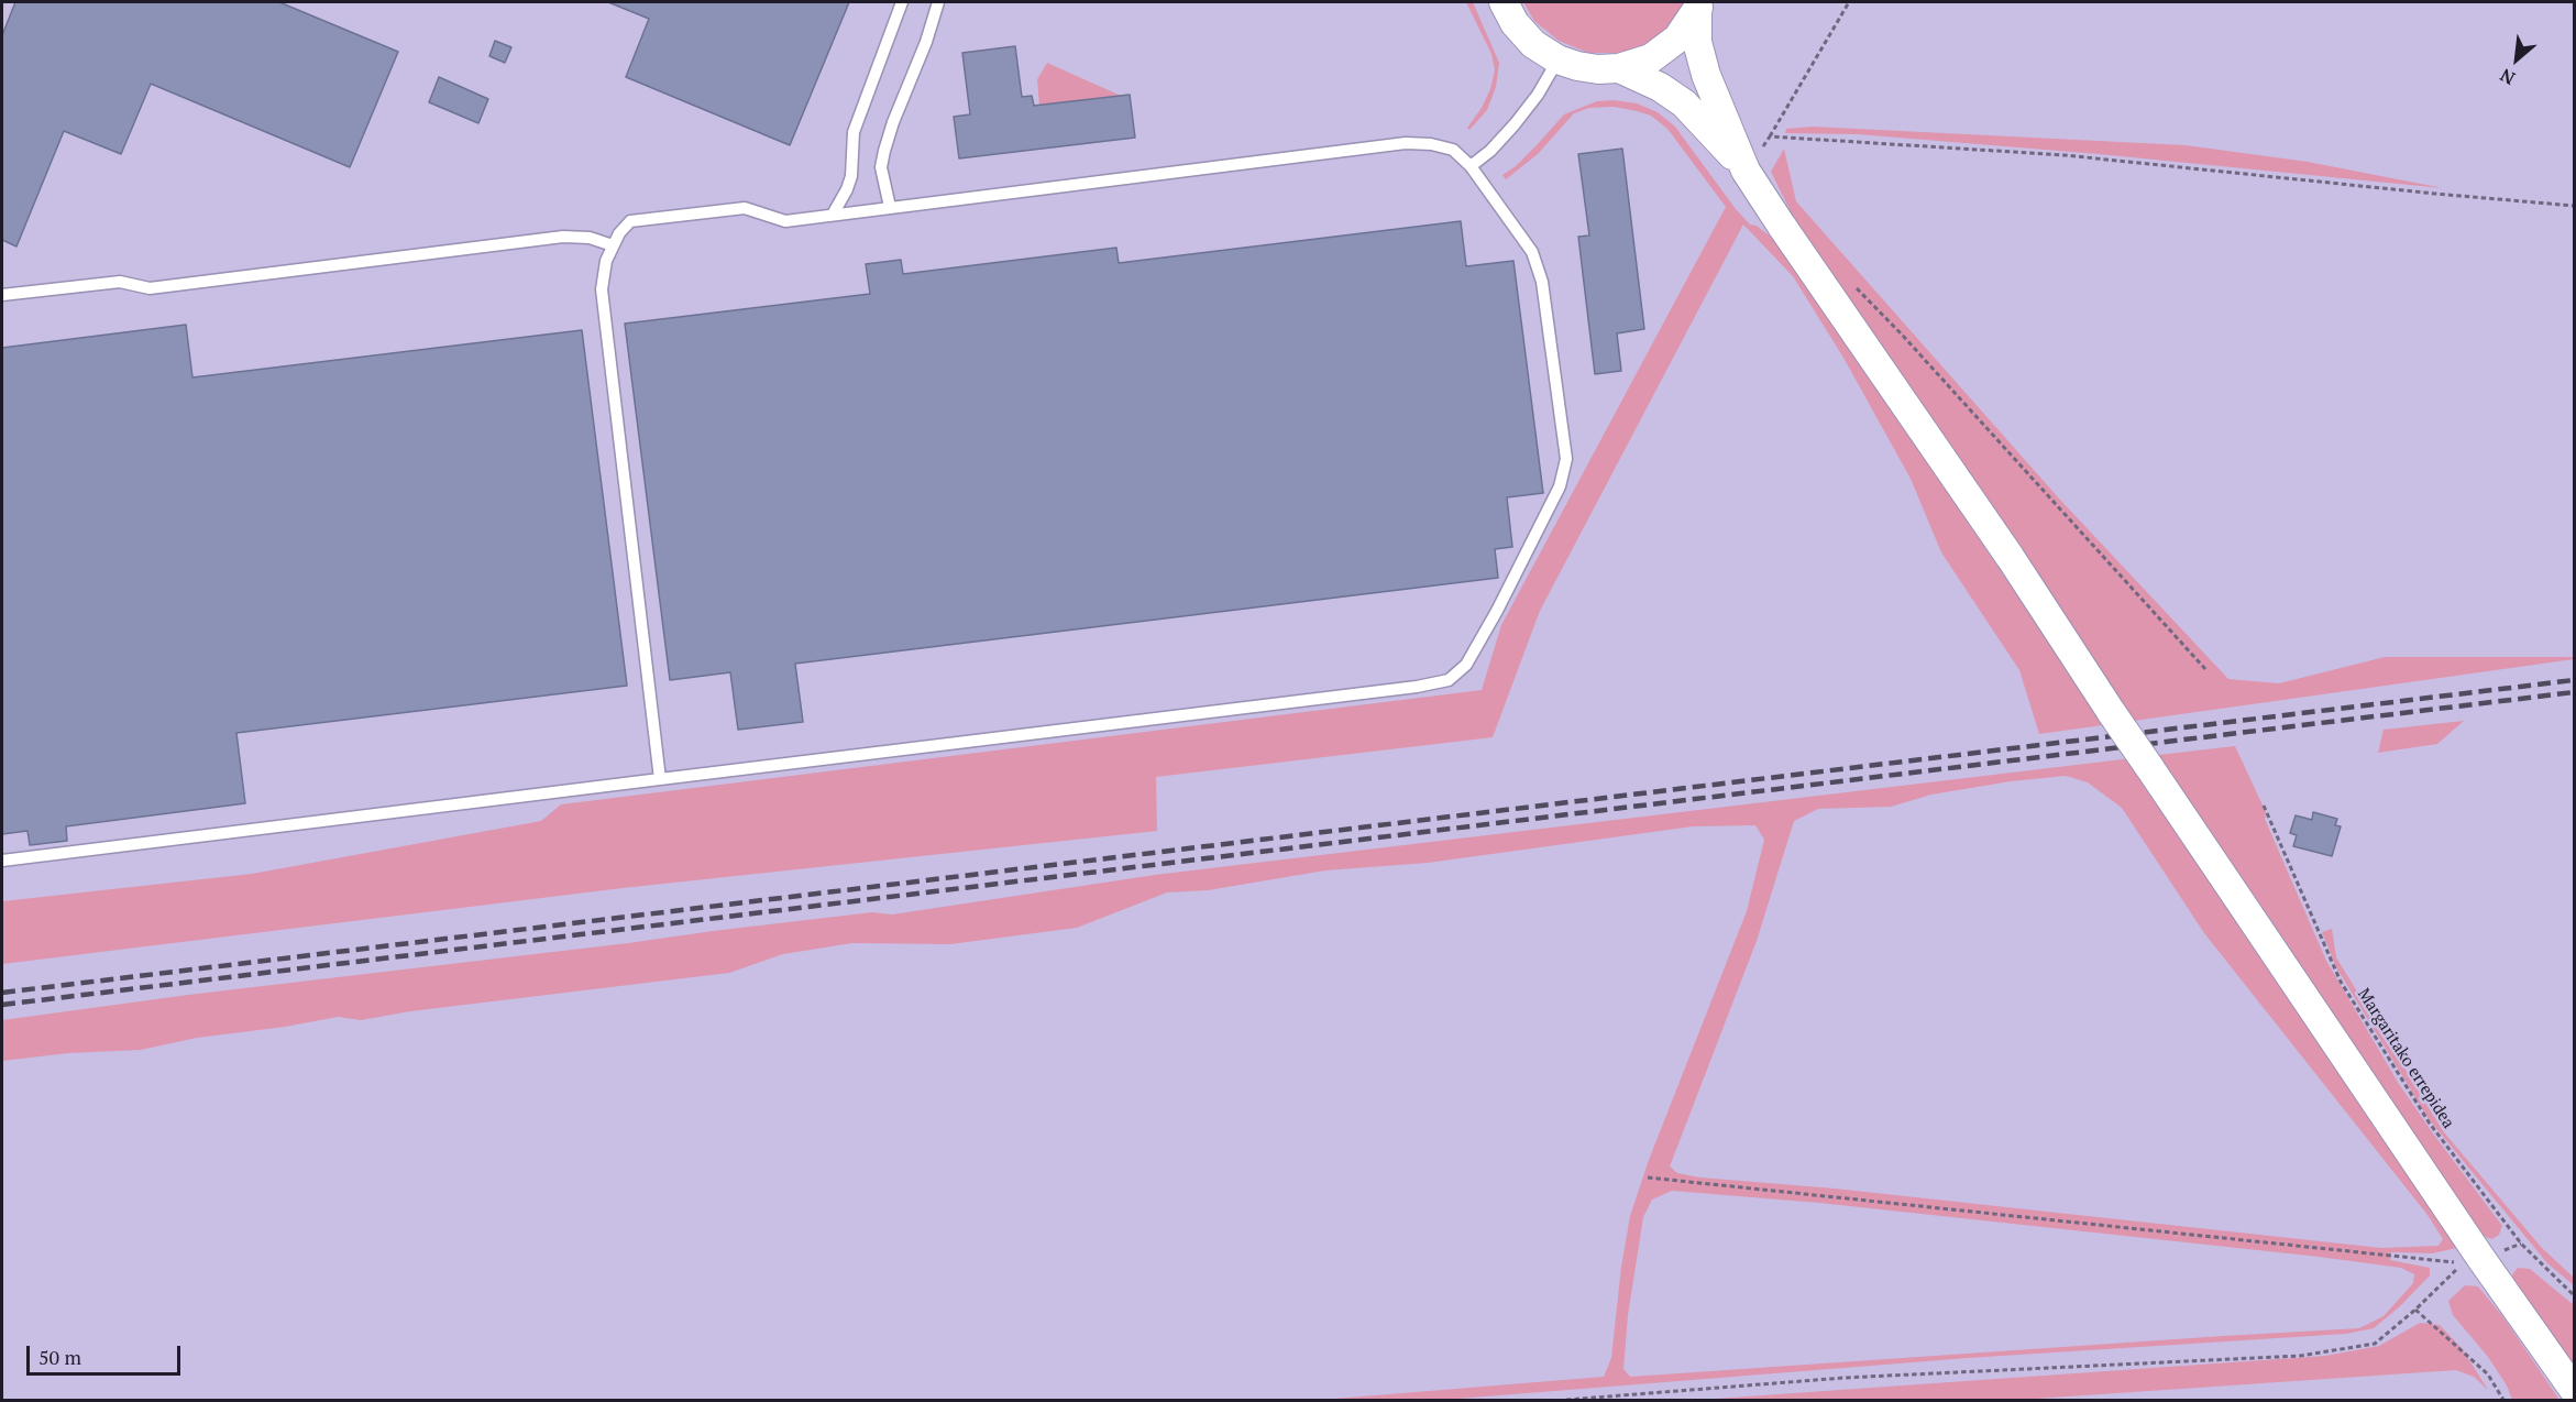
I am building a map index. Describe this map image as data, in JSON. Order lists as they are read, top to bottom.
{
  "streets": {
    "path": ["Margaritako errepidea"]
  },
  "scale_bar": "50 m",
  "north": "bottom left"
}
